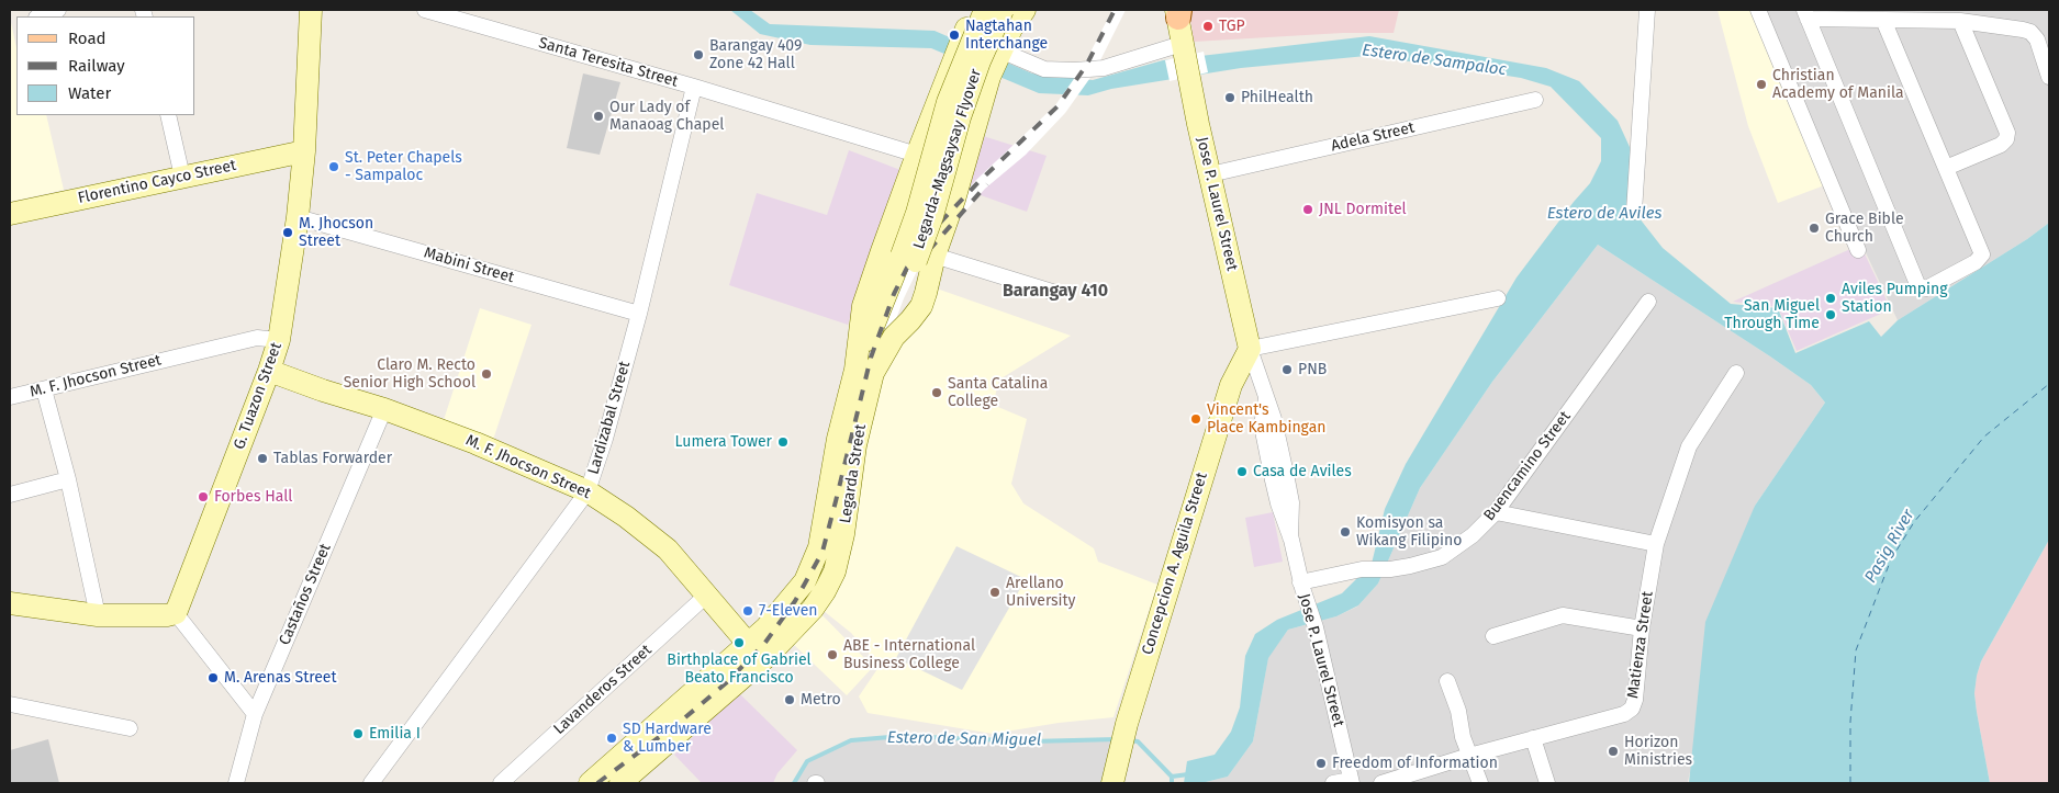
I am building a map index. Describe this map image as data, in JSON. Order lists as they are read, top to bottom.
{
  "streets": {
    "street": [
      "Santa Teresita Street",
      "Adela Street",
      "Legarda-Magsaysay Flyover",
      "Florentino Cayco Street",
      "Jose P. Laurel Street",
      "Mabini Street",
      "M. F. Jhocson Street",
      "G. Tuazon Street",
      "Lardizabal Street",
      "Buencamino Street",
      "Legarda Street",
      "Concepcion A. Aguila Street",
      "Castaños Street",
      "Matienza Street",
      "Lavanderos Street"
    ]
  },
  "crossings": [
    ["Santa Teresita Street", "Lardizabal Street"],
    ["Santa Teresita Street", "Legarda Street"],
    ["Adela Street", "Jose P. Laurel Street"],
    ["Legarda-Magsaysay Flyover", "Legarda Street"],
    ["Florentino Cayco Street", "G. Tuazon Street"],
    ["Jose P. Laurel Street", "Buencamino Street"],
    ["Jose P. Laurel Street", "Concepcion A. Aguila Street"],
    ["Mabini Street", "G. Tuazon Street"],
    ["Mabini Street", "Lardizabal Street"],
    ["M. F. Jhocson Street", "G. Tuazon Street"],
    ["M. F. Jhocson Street", "Lardizabal Street"],
    ["M. F. Jhocson Street", "Legarda Street"],
    ["M. F. Jhocson Street", "Castaños Street"],
    ["M. F. Jhocson Street", "Lavanderos Street"]
  ],
  "districts": ["Barangay 410"],
  "water": [
    "Estero de Sampaloc",
    "Estero de Aviles",
    "Pasig River",
    "Estero de San Miguel"
  ],
  "places": [
    "TGP",
    "Nagtahan Interchange",
    "Barangay 409 Zone 42 Hall",
    "Christian Academy of Manila",
    "PhilHealth",
    "Our Lady of Manaoag Chapel",
    "St. Peter Chapels - Sampaloc",
    "JNL Dormitel",
    "Grace Bible Church",
    "M. Jhocson Street",
    "Aviles Pumping Station",
    "San Miguel Through Time",
    "PNB",
    "Claro M. Recto Senior High School",
    "Santa Catalina College",
    "Vincent's Place Kambingan",
    "Lumera Tower",
    "Tablas Forwarder",
    "Casa de Aviles",
    "Forbes Hall",
    "Komisyon sa Wikang Filipino",
    "Arellano University",
    "7-Eleven",
    "Birthplace of Gabriel Beato Francisco",
    "ABE - International Business College",
    "M. Arenas Street",
    "Metro",
    "Emilia I",
    "SD Hardware & Lumber",
    "Horizon Ministries",
    "Freedom of Information"
  ],
  "legend": ["Road", "Railway", "Water"]
}
